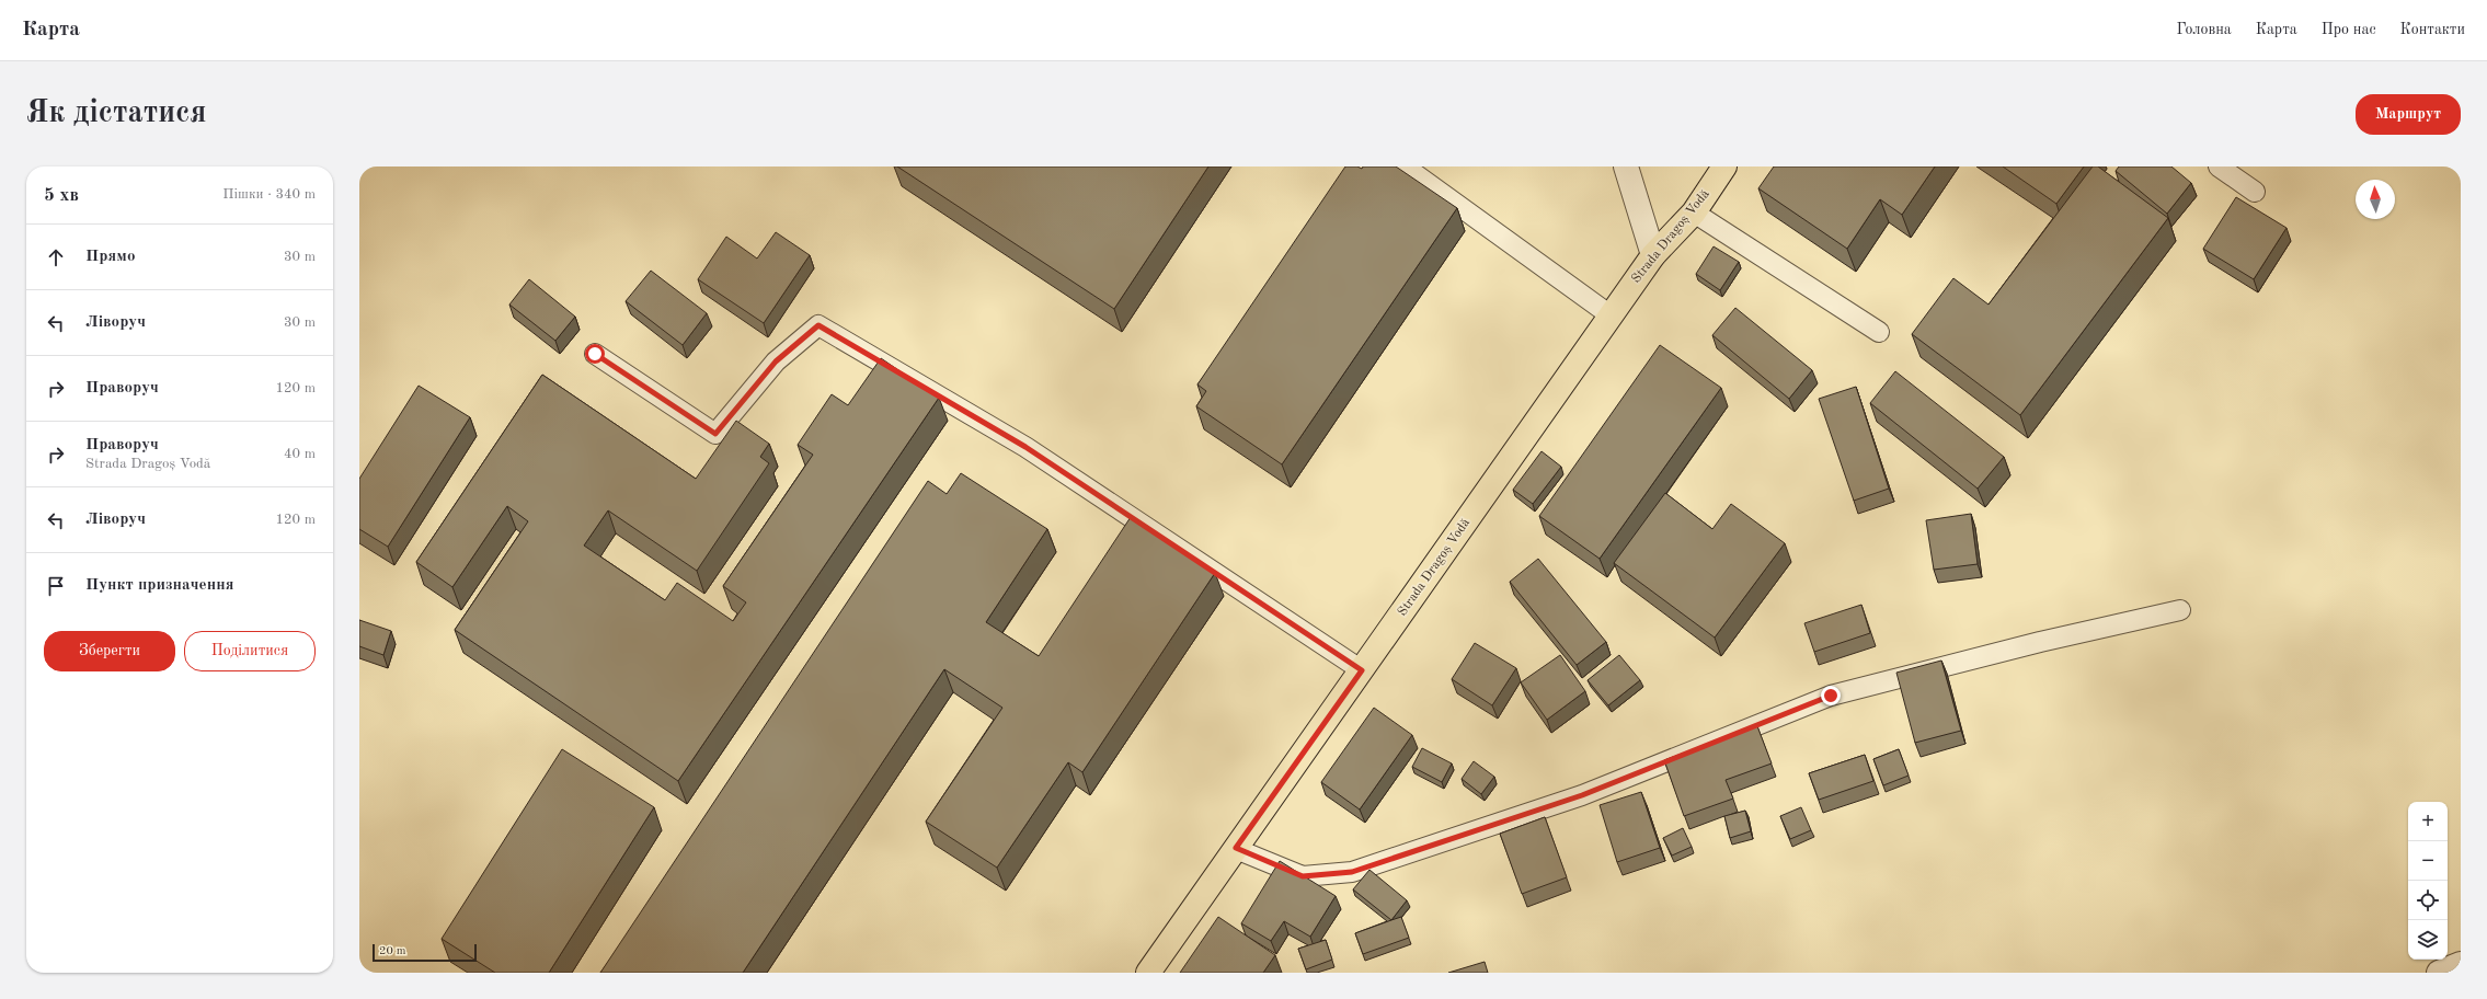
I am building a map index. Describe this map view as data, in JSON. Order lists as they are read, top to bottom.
{
  "streets": {
    "main road": ["Strada Dragoș Vodă"]
  },
  "scale_bar": "20 m",
  "north": "top",
  "page": {
    "header": "Карта",
    "nav": [
      "Головна",
      "Карта",
      "Про нас",
      "Контакти"
    ],
    "buttons": [
      "Маршрут",
      ["Зберегти", "Поділитися"]
    ],
    "title": "Як дістатися",
    "heading": ["5 хв", "Пішки · 340 m"],
    "list": [
      ["Прямо", "30 m"],
      ["Ліворуч", "30 m"],
      ["Праворуч", "120 m"],
      ["Праворуч", "Strada Dragoș Vodă", "40 m"],
      ["Ліворуч", "120 m"],
      "Пункт призначення"
    ],
    "map_buttons": ["+", "−"],
    "scale": "20 m"
  }
}
